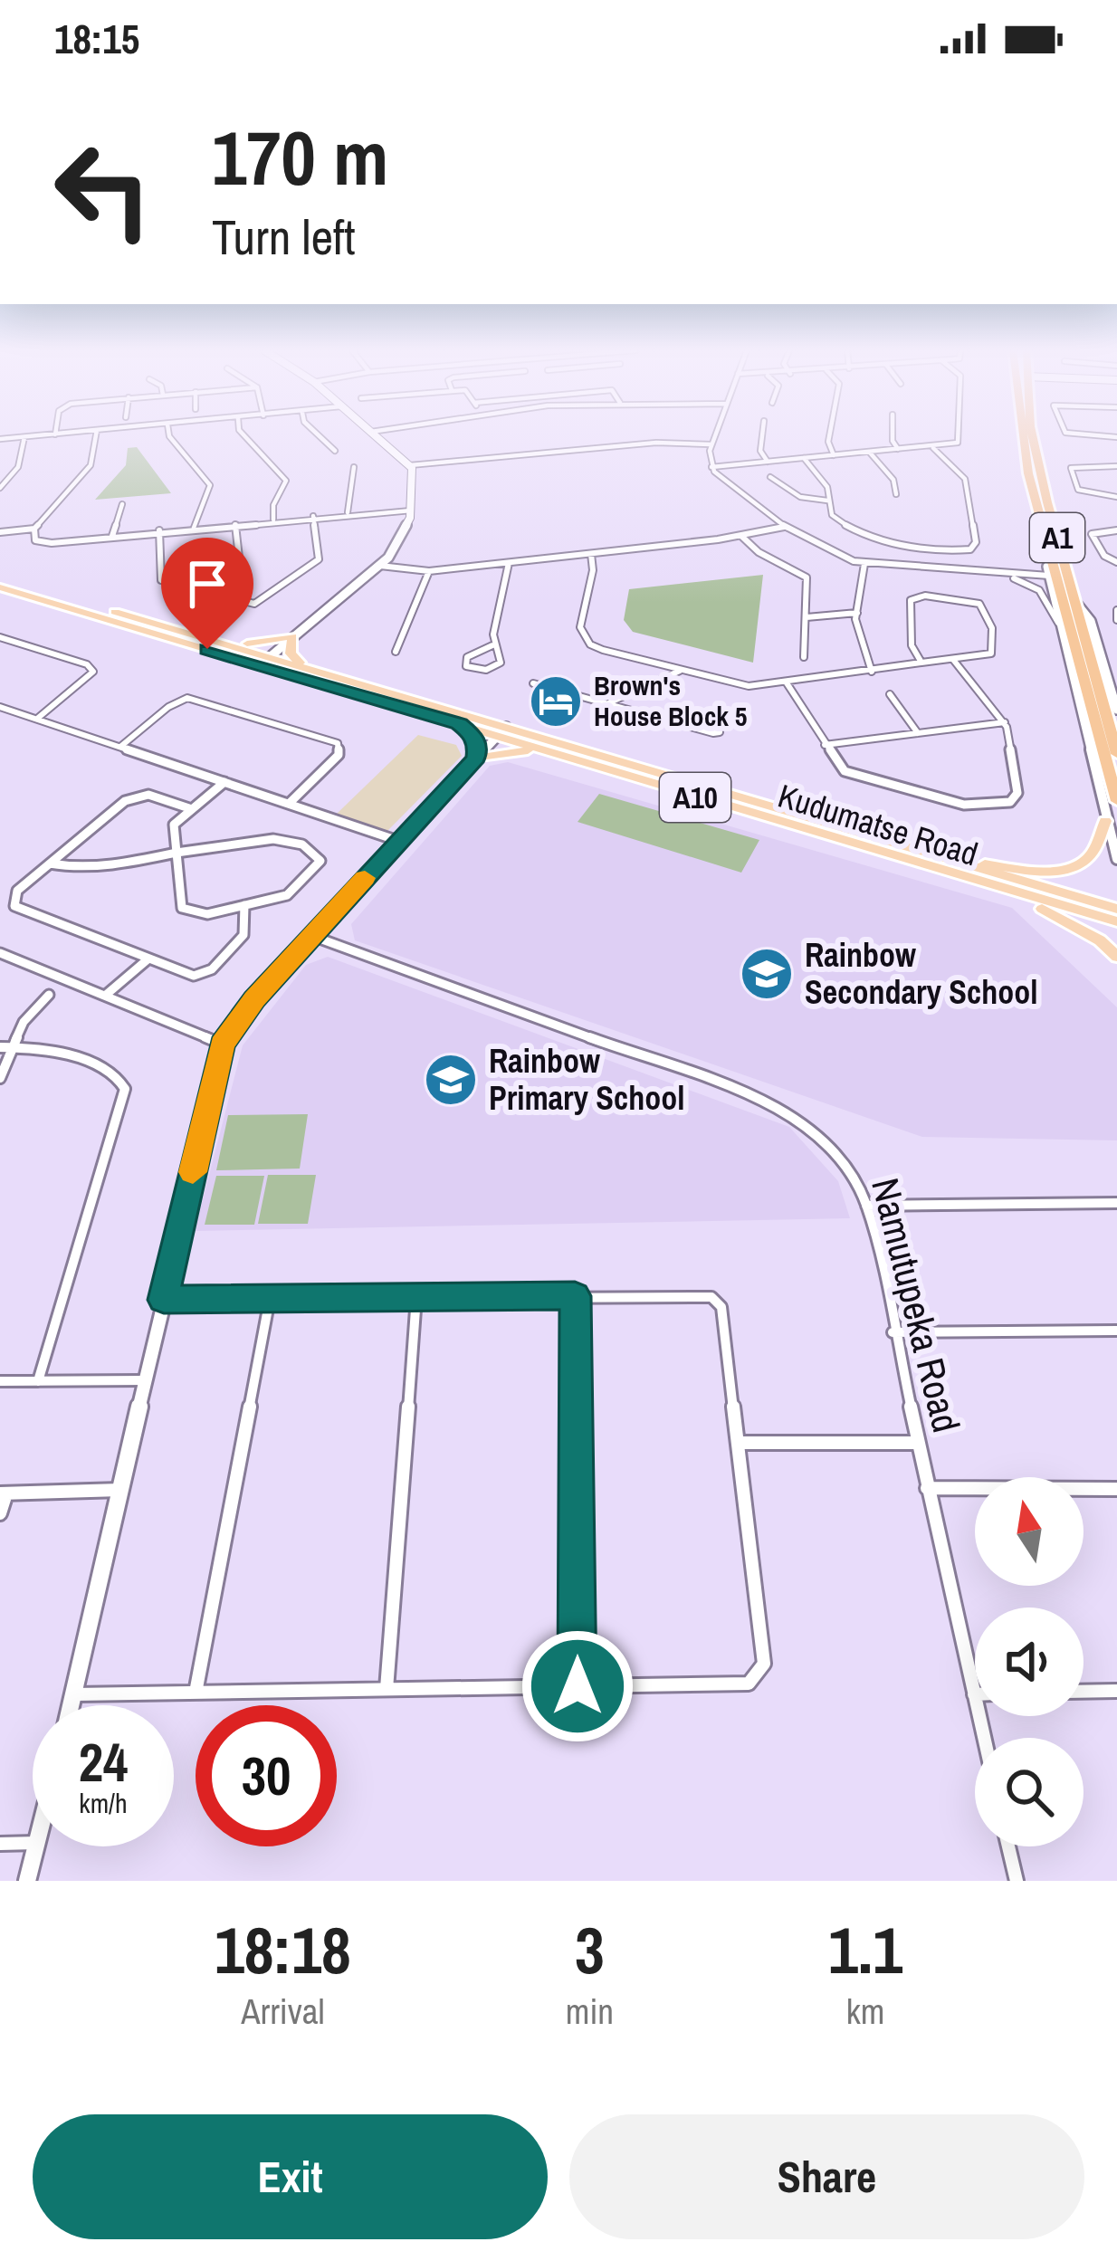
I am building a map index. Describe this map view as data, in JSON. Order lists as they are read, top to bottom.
{
  "streets": {
    "highway": ["A1"],
    "main road": ["A10", "Kudumatse Road"],
    "street": ["Namutupeka Road"]
  },
  "places": {
    "hotel": ["Brown's House Block 5"],
    "school or university": ["Rainbow Secondary School", "Rainbow Primary School"]
  },
  "north": "top",
  "page": {
    "status": "18:15",
    "turn": ["170 m", "Turn left"],
    "speed": "24 km/h",
    "limit": "30",
    "eta": [
      "18:18",
      "Arrival",
      "3",
      "min",
      "1.1",
      "km"
    ],
    "buttons": ["Exit", "Share"]
  }
}
